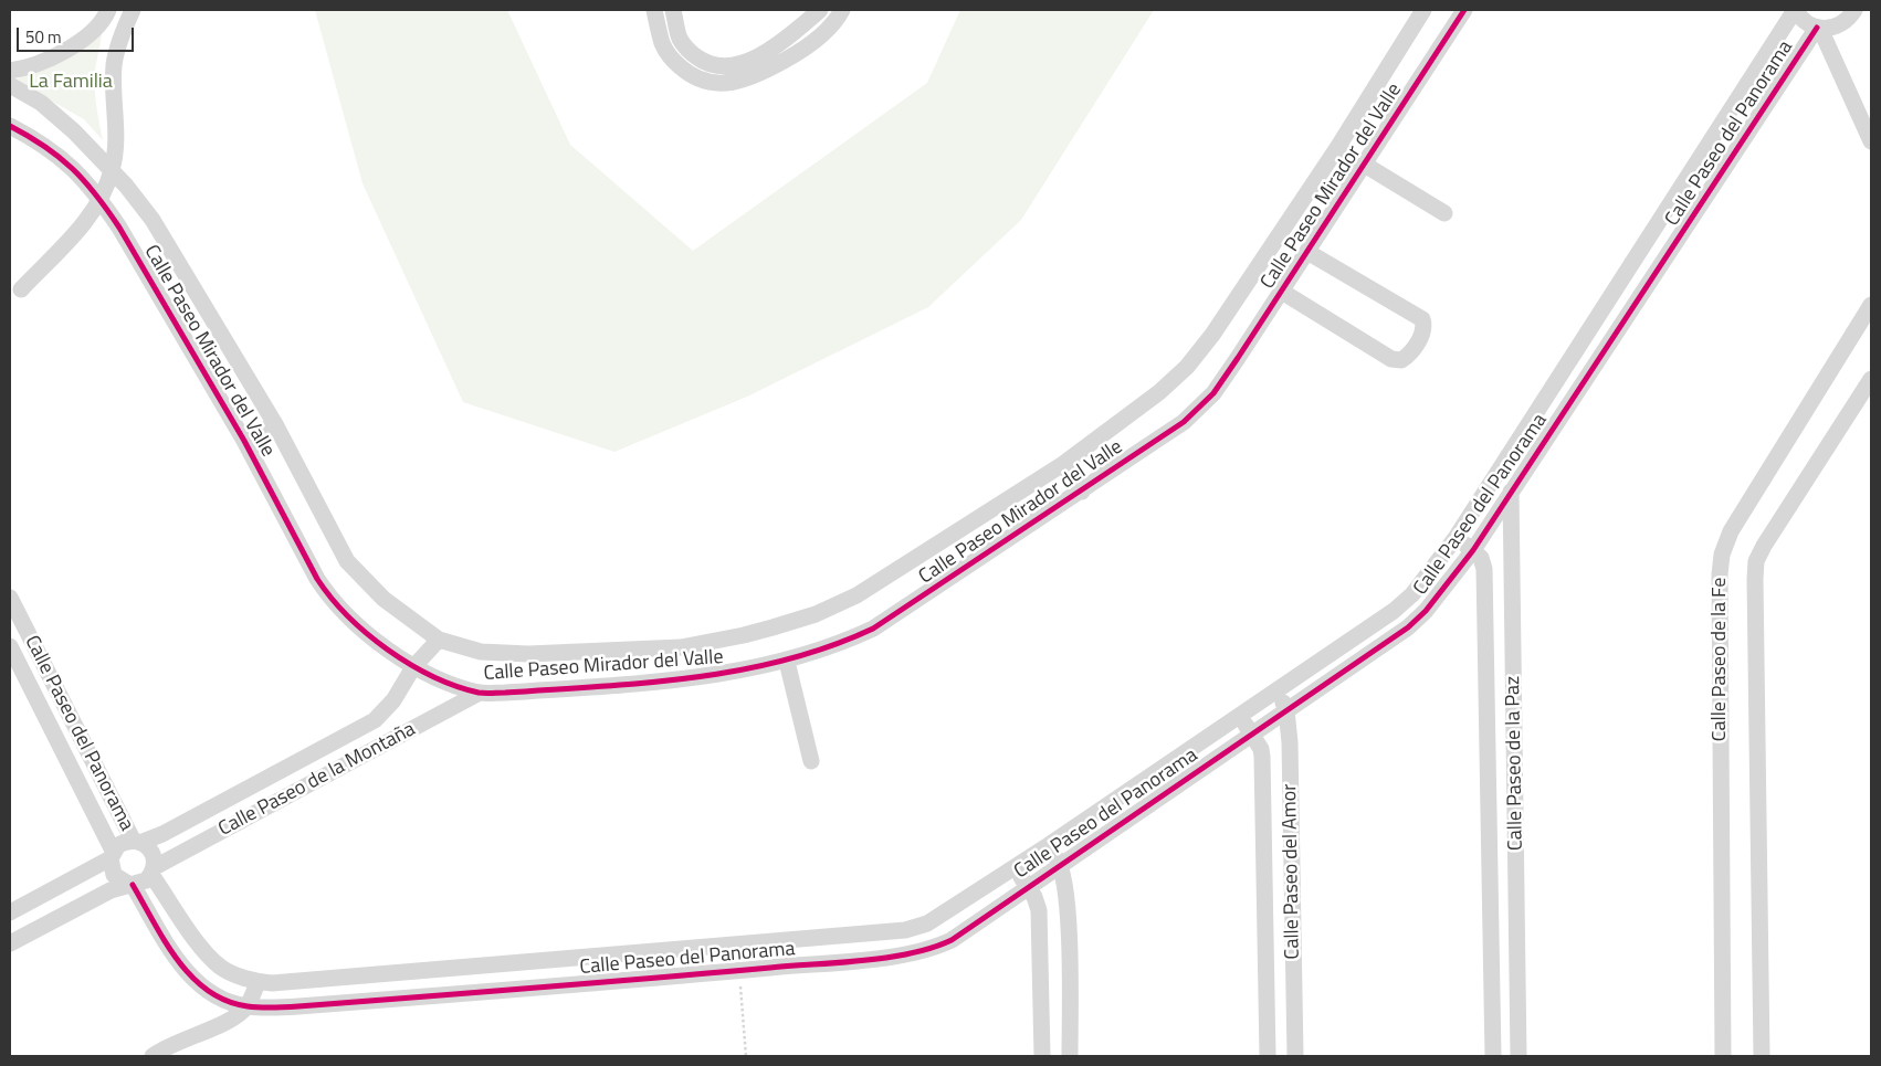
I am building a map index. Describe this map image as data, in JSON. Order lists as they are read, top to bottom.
{
  "streets": {
    "street": [
      "Calle Paseo del Panorama",
      "Calle Paseo Mirador del Valle",
      "Calle Paseo de la Fe",
      "Calle Paseo de la Paz",
      "Calle Paseo de la Montaña",
      "Calle Paseo del Amor"
    ]
  },
  "crossings": [
    ["Calle Paseo del Panorama", "Calle Paseo de la Paz"],
    ["Calle Paseo del Panorama", "Calle Paseo de la Montaña"],
    ["Calle Paseo del Panorama", "Calle Paseo del Amor"],
    ["Calle Paseo Mirador del Valle", "Calle Paseo de la Montaña"]
  ],
  "parks": ["La Familia"],
  "scale_bar": "50 m"
}
